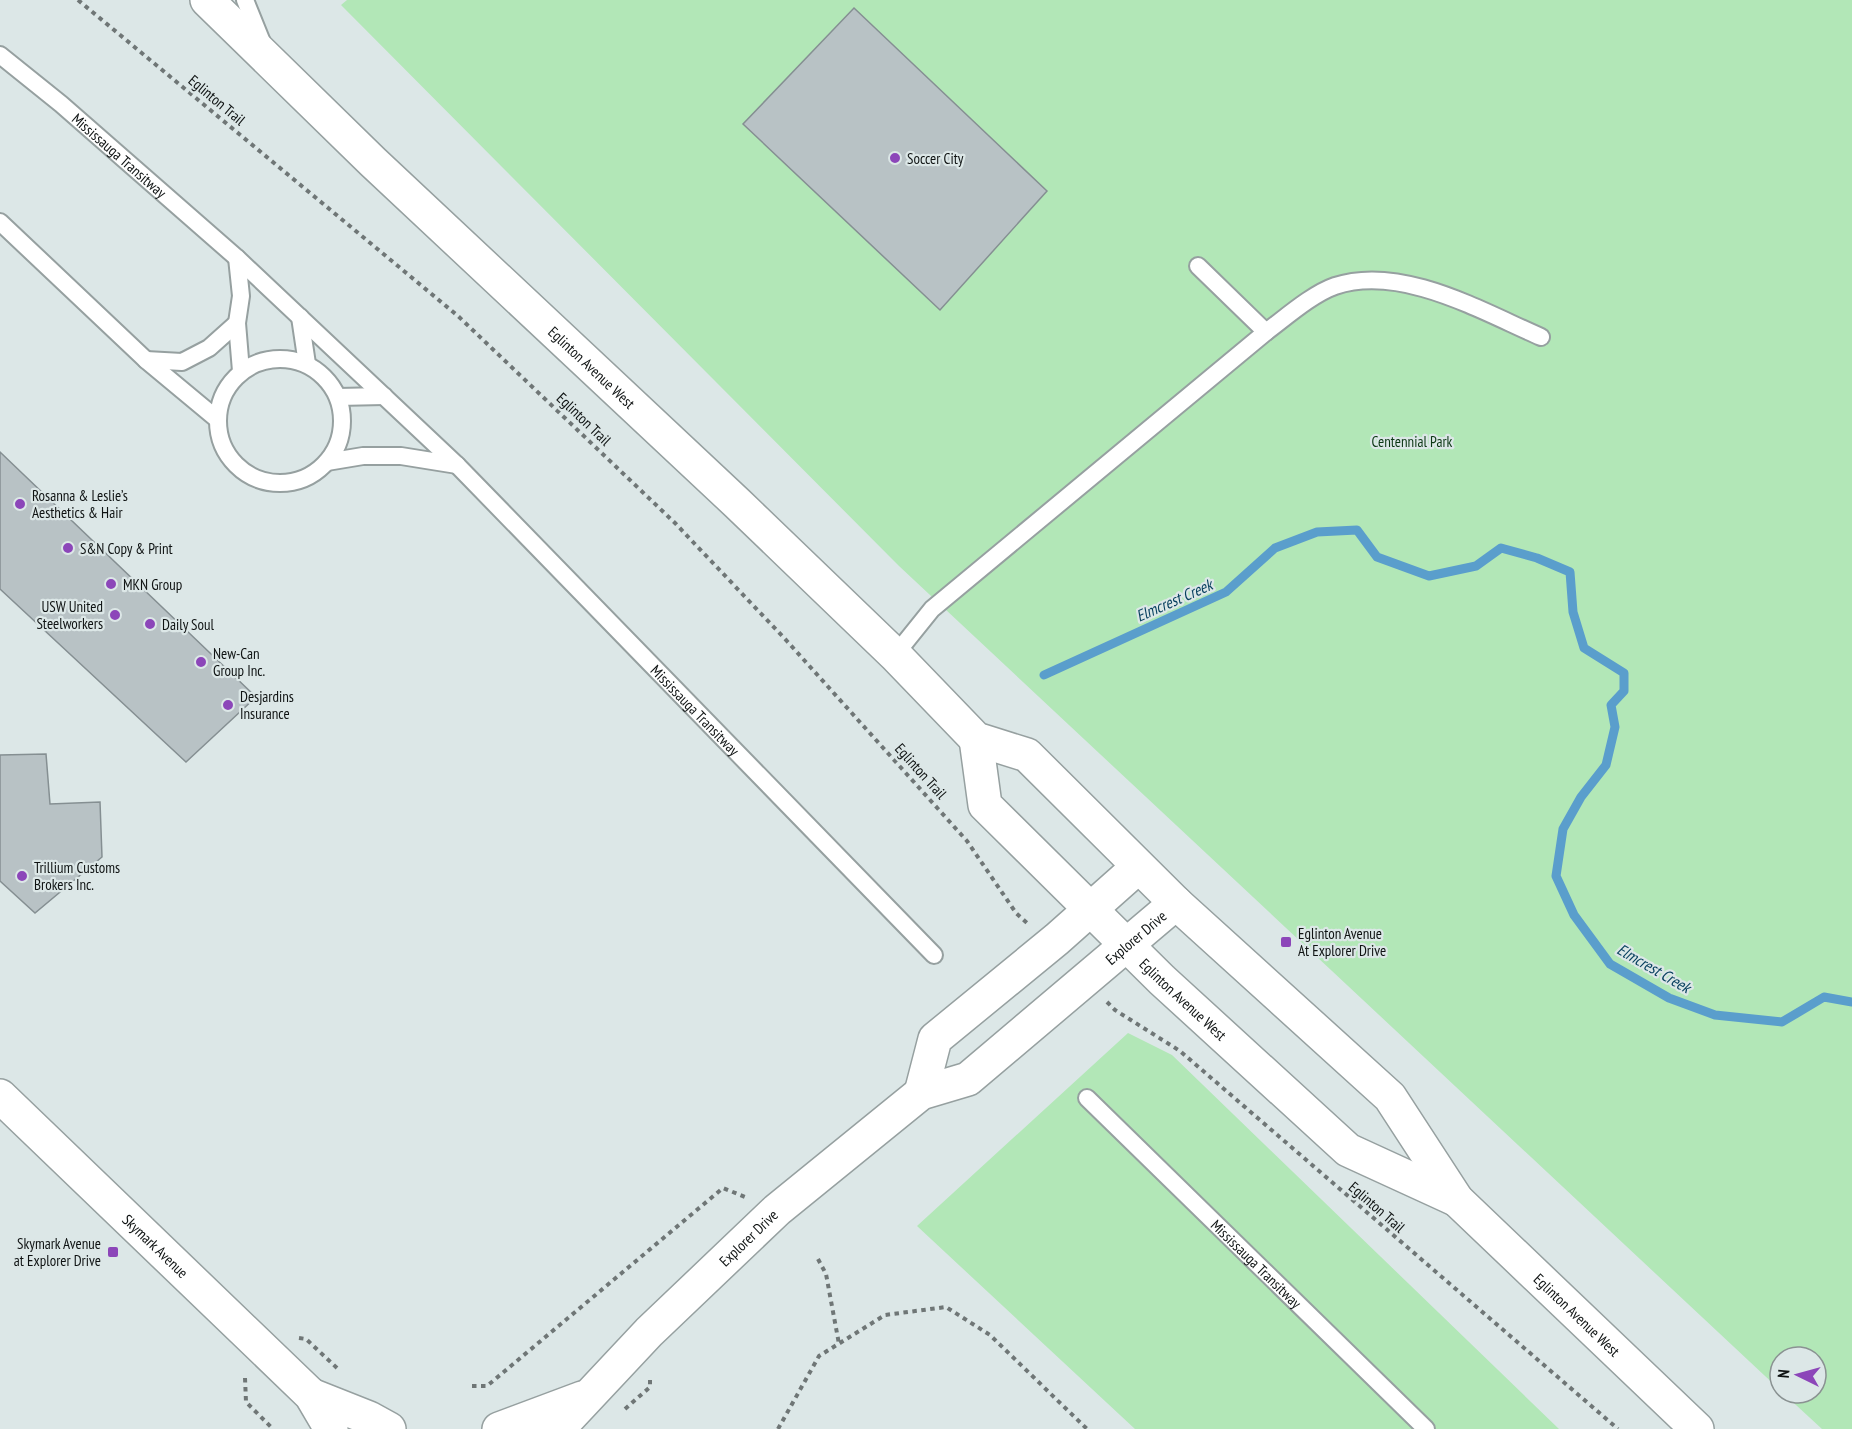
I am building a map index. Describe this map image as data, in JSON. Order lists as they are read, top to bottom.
{
  "streets": {
    "main road": ["Eglinton Avenue West", "Explorer Drive", "Skymark Avenue"],
    "lane": ["Mississauga Transitway"],
    "path": ["Eglinton Trail"]
  },
  "crossings": [
    ["Eglinton Avenue West", "Explorer Drive"]
  ],
  "water": ["Elmcrest Creek"],
  "parks": ["Centennial Park"],
  "places": {
    "other": [
      "Soccer City",
      "Rosanna & Leslie’s Aesthetics & Hair",
      "S&N Copy & Print",
      "MKN Group",
      "USW United Steelworkers",
      "Daily Soul",
      "New-Can Group Inc.",
      "Desjardins Insurance",
      "Trillium Customs Brokers Inc."
    ],
    "transit": ["Eglinton Avenue At Explorer Drive", "Skymark Avenue at Explorer Drive"]
  },
  "north": "left"
}
